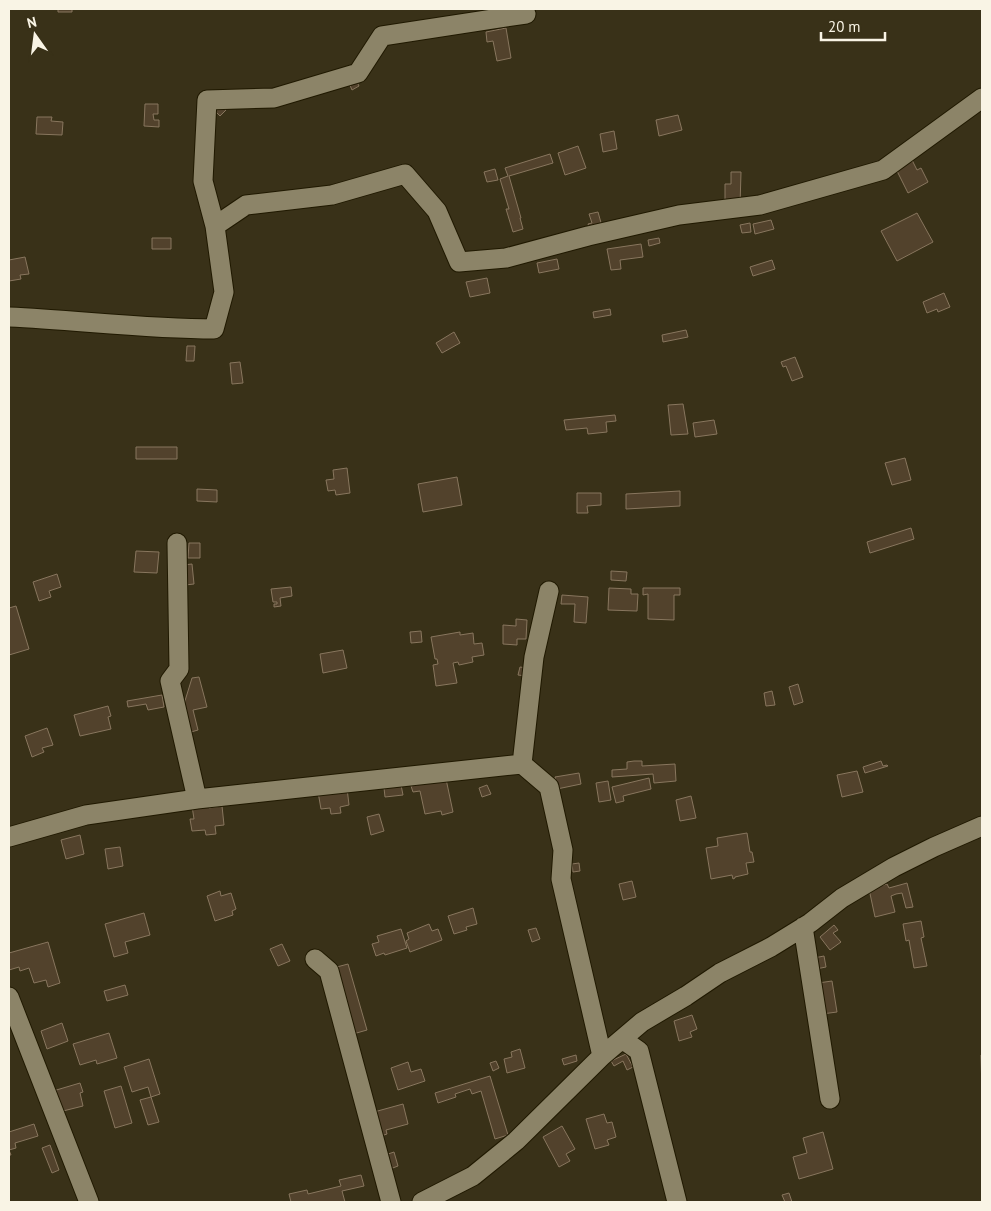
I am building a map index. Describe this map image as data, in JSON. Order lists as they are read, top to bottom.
{
  "scale_bar": "20 m",
  "north": "top"
}
